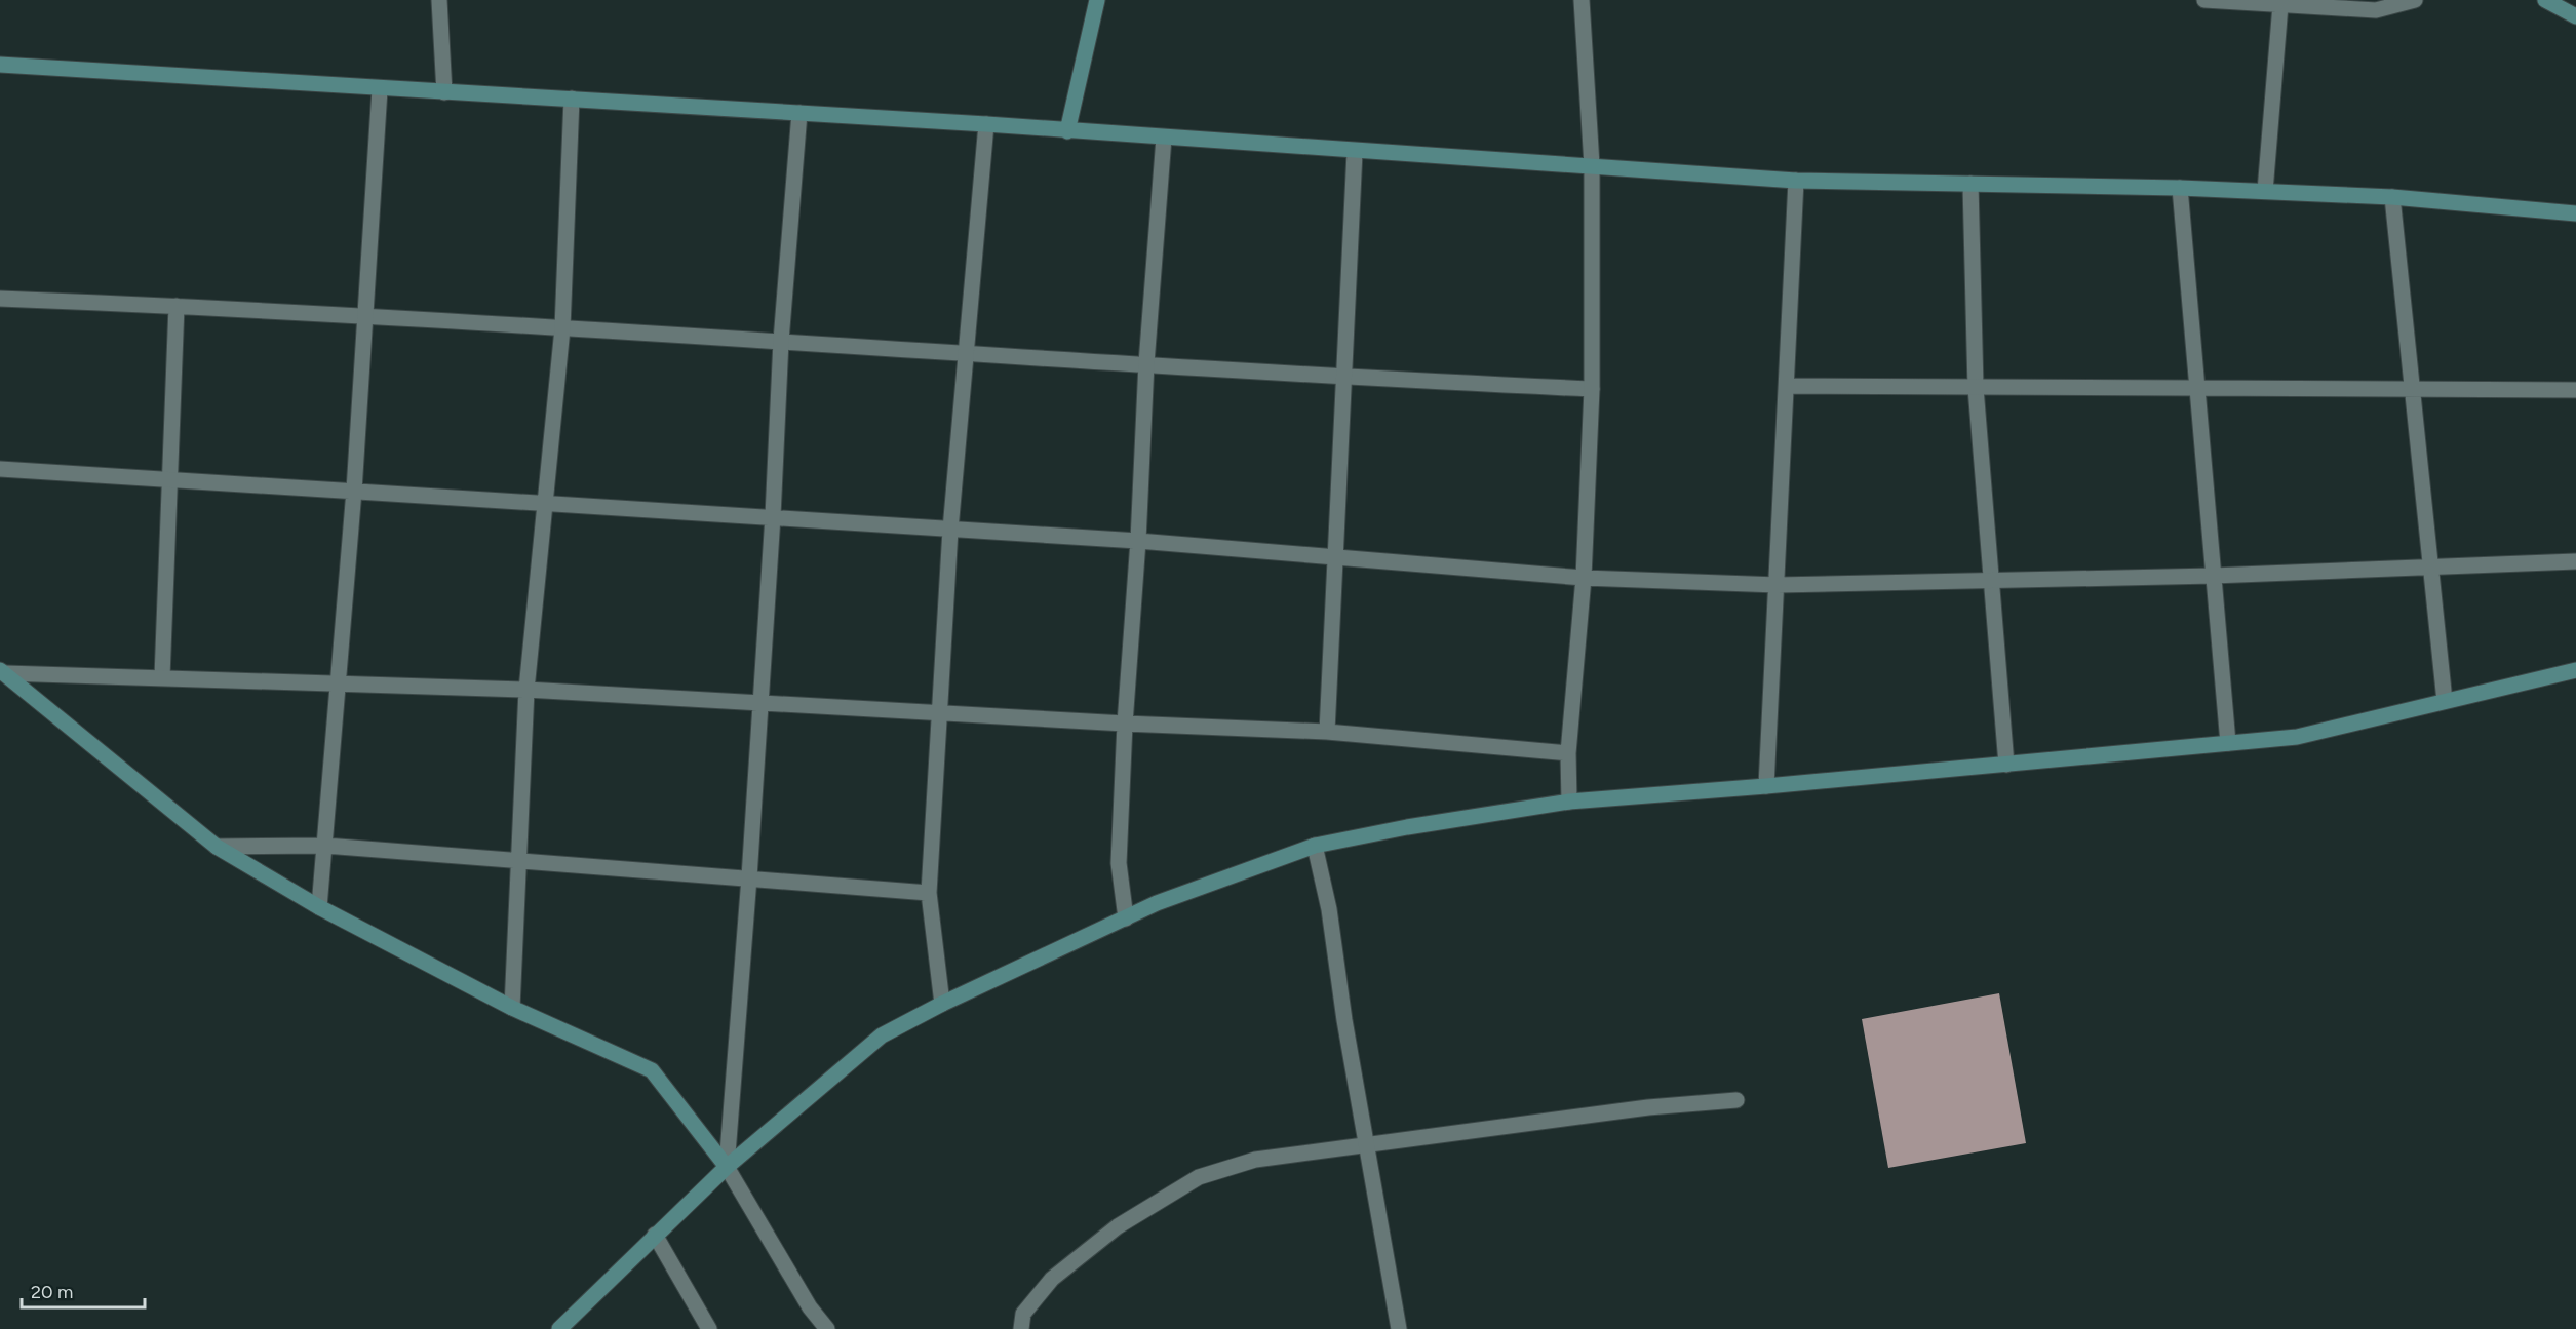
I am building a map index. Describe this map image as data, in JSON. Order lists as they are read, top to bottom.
{
  "scale_bar": "20 m"
}
